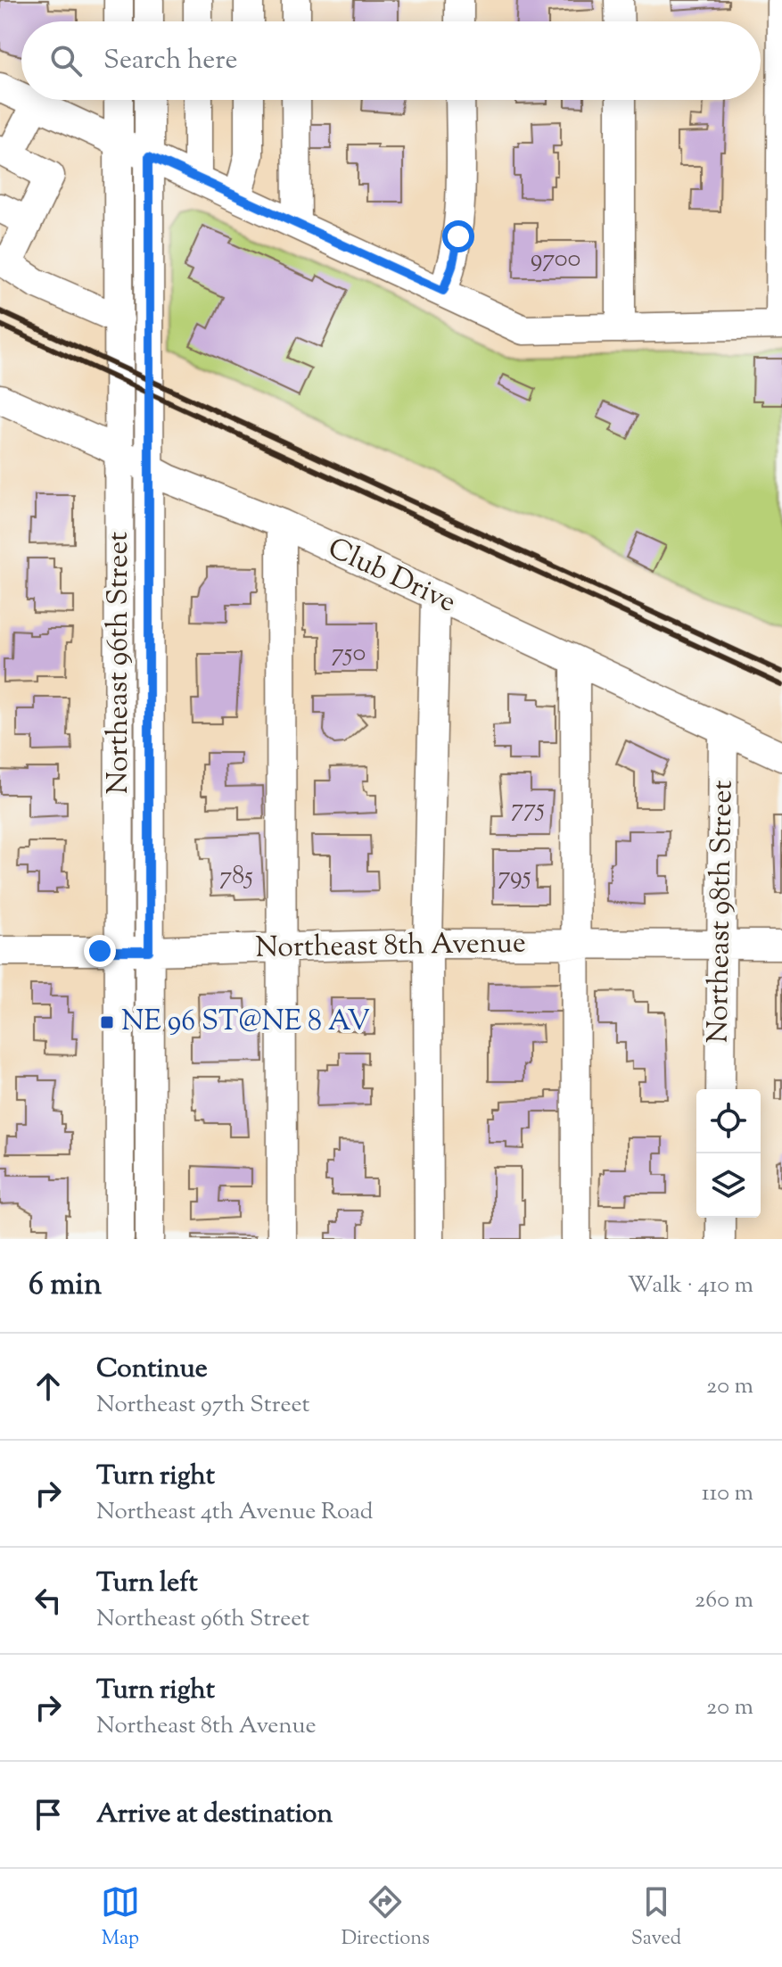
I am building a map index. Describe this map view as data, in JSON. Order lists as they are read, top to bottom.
{
  "streets": {
    "street": [
      "Club Drive",
      "Northeast 96th Street",
      "Northeast 98th Street",
      "Northeast 8th Avenue"
    ]
  },
  "crossings": [
    ["Club Drive", "Northeast 96th Street"],
    ["Club Drive", "Northeast 98th Street"],
    ["Northeast 96th Street", "Northeast 8th Avenue"],
    ["Northeast 98th Street", "Northeast 8th Avenue"]
  ],
  "places": {
    "transit": ["NE 96 ST@NE 8 AV"]
  },
  "house_numbers": [
    "9700",
    "750",
    "775",
    "785",
    "795"
  ],
  "page": {
    "search": "Search here",
    "heading": ["6 min", "Walk · 410 m"],
    "list": [
      ["Continue", "Northeast 97th Street", "20 m"],
      ["Turn right", "Northeast 4th Avenue Road", "110 m"],
      ["Turn left", "Northeast 96th Street", "260 m"],
      ["Turn right", "Northeast 8th Avenue", "20 m"],
      "Arrive at destination"
    ],
    "nav": ["Map", "Directions", "Saved"]
  }
}
